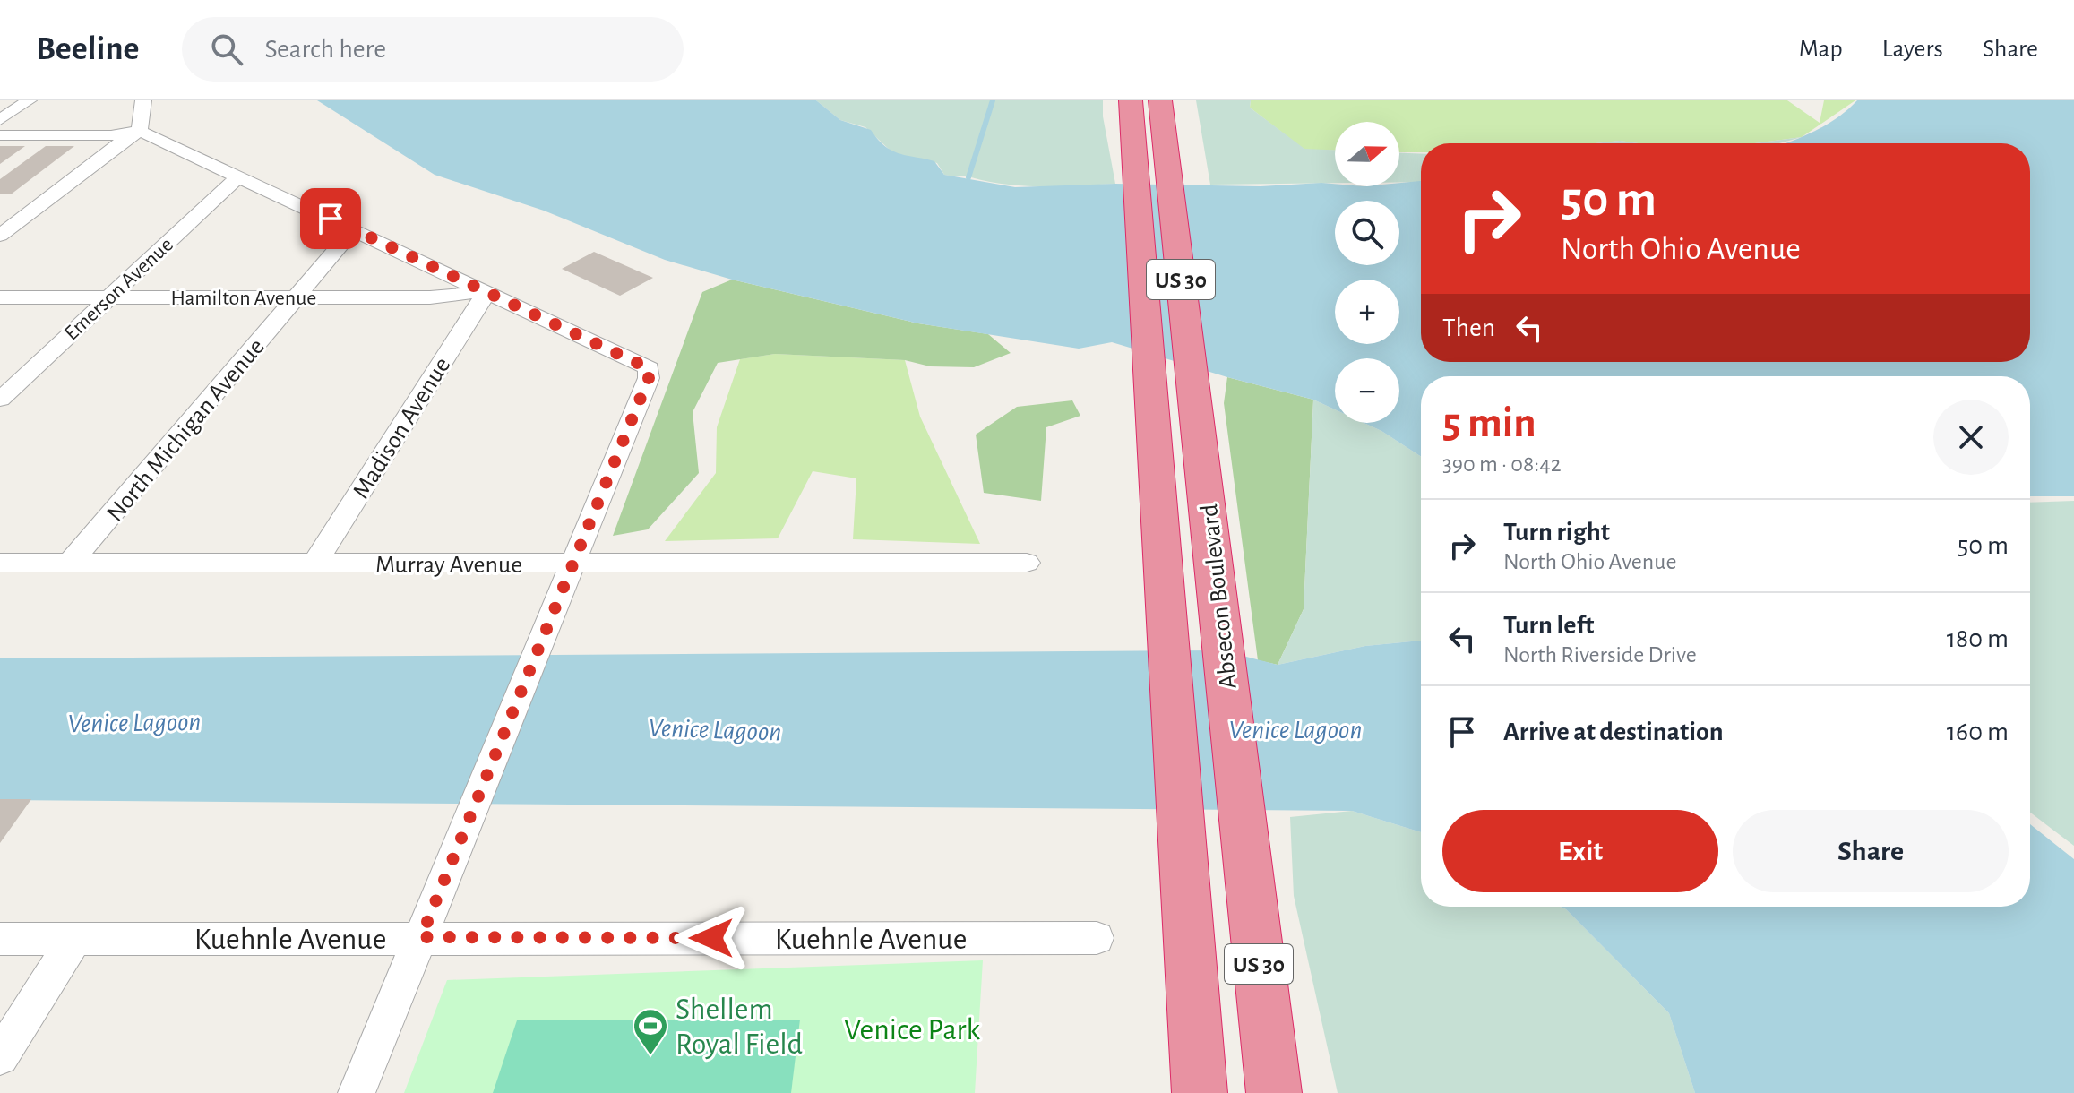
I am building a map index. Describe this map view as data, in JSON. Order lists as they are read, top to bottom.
{
  "streets": {
    "highway": ["US 30", "Absecon Boulevard"],
    "street": [
      "Emerson Avenue",
      "Hamilton Avenue",
      "Madison Avenue",
      "North Michigan Avenue",
      "Murray Avenue",
      "Kuehnle Avenue"
    ]
  },
  "crossings": [
    ["Emerson Avenue", "Hamilton Avenue"],
    ["Hamilton Avenue", "Madison Avenue"],
    ["Hamilton Avenue", "North Michigan Avenue"],
    ["Madison Avenue", "Murray Avenue"],
    ["North Michigan Avenue", "Murray Avenue"]
  ],
  "water": ["Venice Lagoon"],
  "parks": ["Venice Park"],
  "places": {
    "sports": ["Shellem Royal Field"]
  },
  "north": "right",
  "page": {
    "header": "Beeline",
    "search": "Search here",
    "nav": ["Map", "Layers", "Share"],
    "map_buttons": ["+", "−"],
    "turn": ["50 m", "North Ohio Avenue"],
    "then": "Then",
    "heading": ["5 min", "390 m · 08:42"],
    "list": [
      {
        "name": "Turn right",
        "note": "North Ohio Avenue",
        "value": "50 m"
      },
      {
        "name": "Turn left",
        "note": "North Riverside Drive",
        "value": "180 m"
      },
      {
        "name": "Arrive at destination",
        "value": "160 m"
      }
    ],
    "buttons": ["Exit", "Share"]
  }
}
